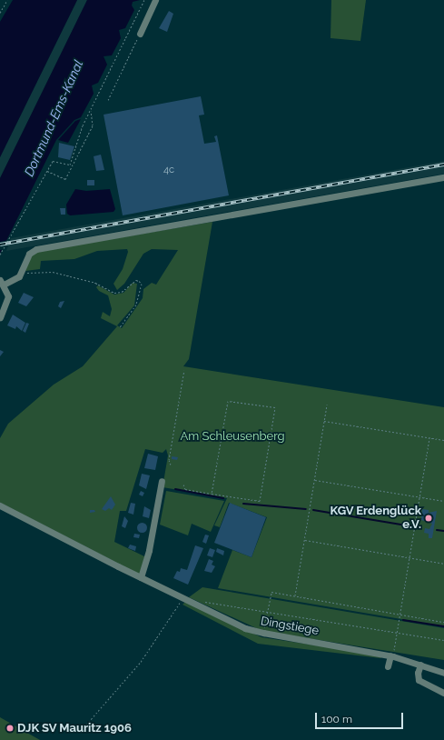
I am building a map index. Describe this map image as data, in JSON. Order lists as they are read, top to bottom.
{
  "streets": {
    "street": ["Dingstiege"]
  },
  "water": ["Dortmund-Ems-Kanal"],
  "parks": ["Am Schleusenberg"],
  "places": ["KGV Erdenglück e.V.", "DJK SV Mauritz 1906"],
  "house_numbers": ["4c"],
  "scale_bar": "100 m"
}
